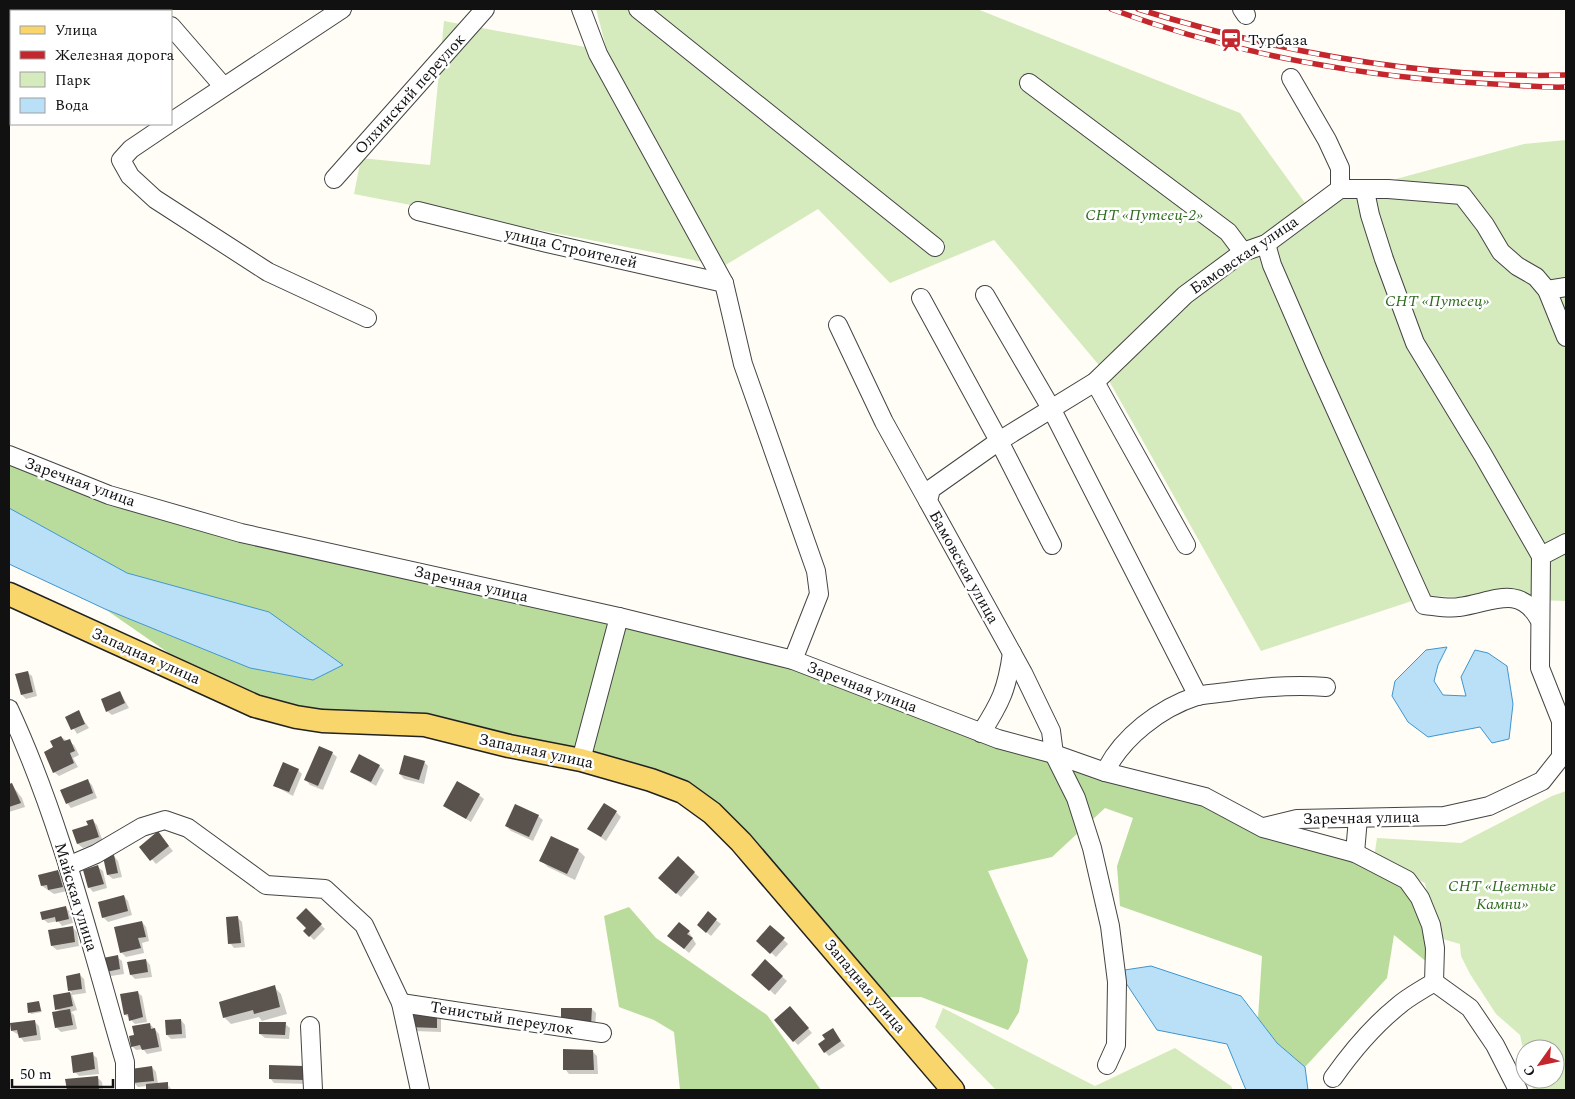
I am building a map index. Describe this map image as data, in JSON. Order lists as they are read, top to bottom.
{
  "streets": {
    "main road": ["Западная улица"],
    "street": [
      "Олхинский переулок",
      "улица Строителей",
      "Бамовская улица",
      "Заречная улица",
      "Майская улица",
      "Тенистый переулок"
    ]
  },
  "crossings": [
    ["Бамовская улица", "Заречная улица"]
  ],
  "parks": ["СНТ «Путеец-2»", "СНТ «Путеец»", "СНТ «Цветные Камни»"],
  "places": {
    "station": ["Турбаза"]
  },
  "legend": [
    "Улица",
    "Железная дорога",
    "Парк",
    "Вода"
  ],
  "scale_bar": "50 m",
  "north": "bottom left"
}
